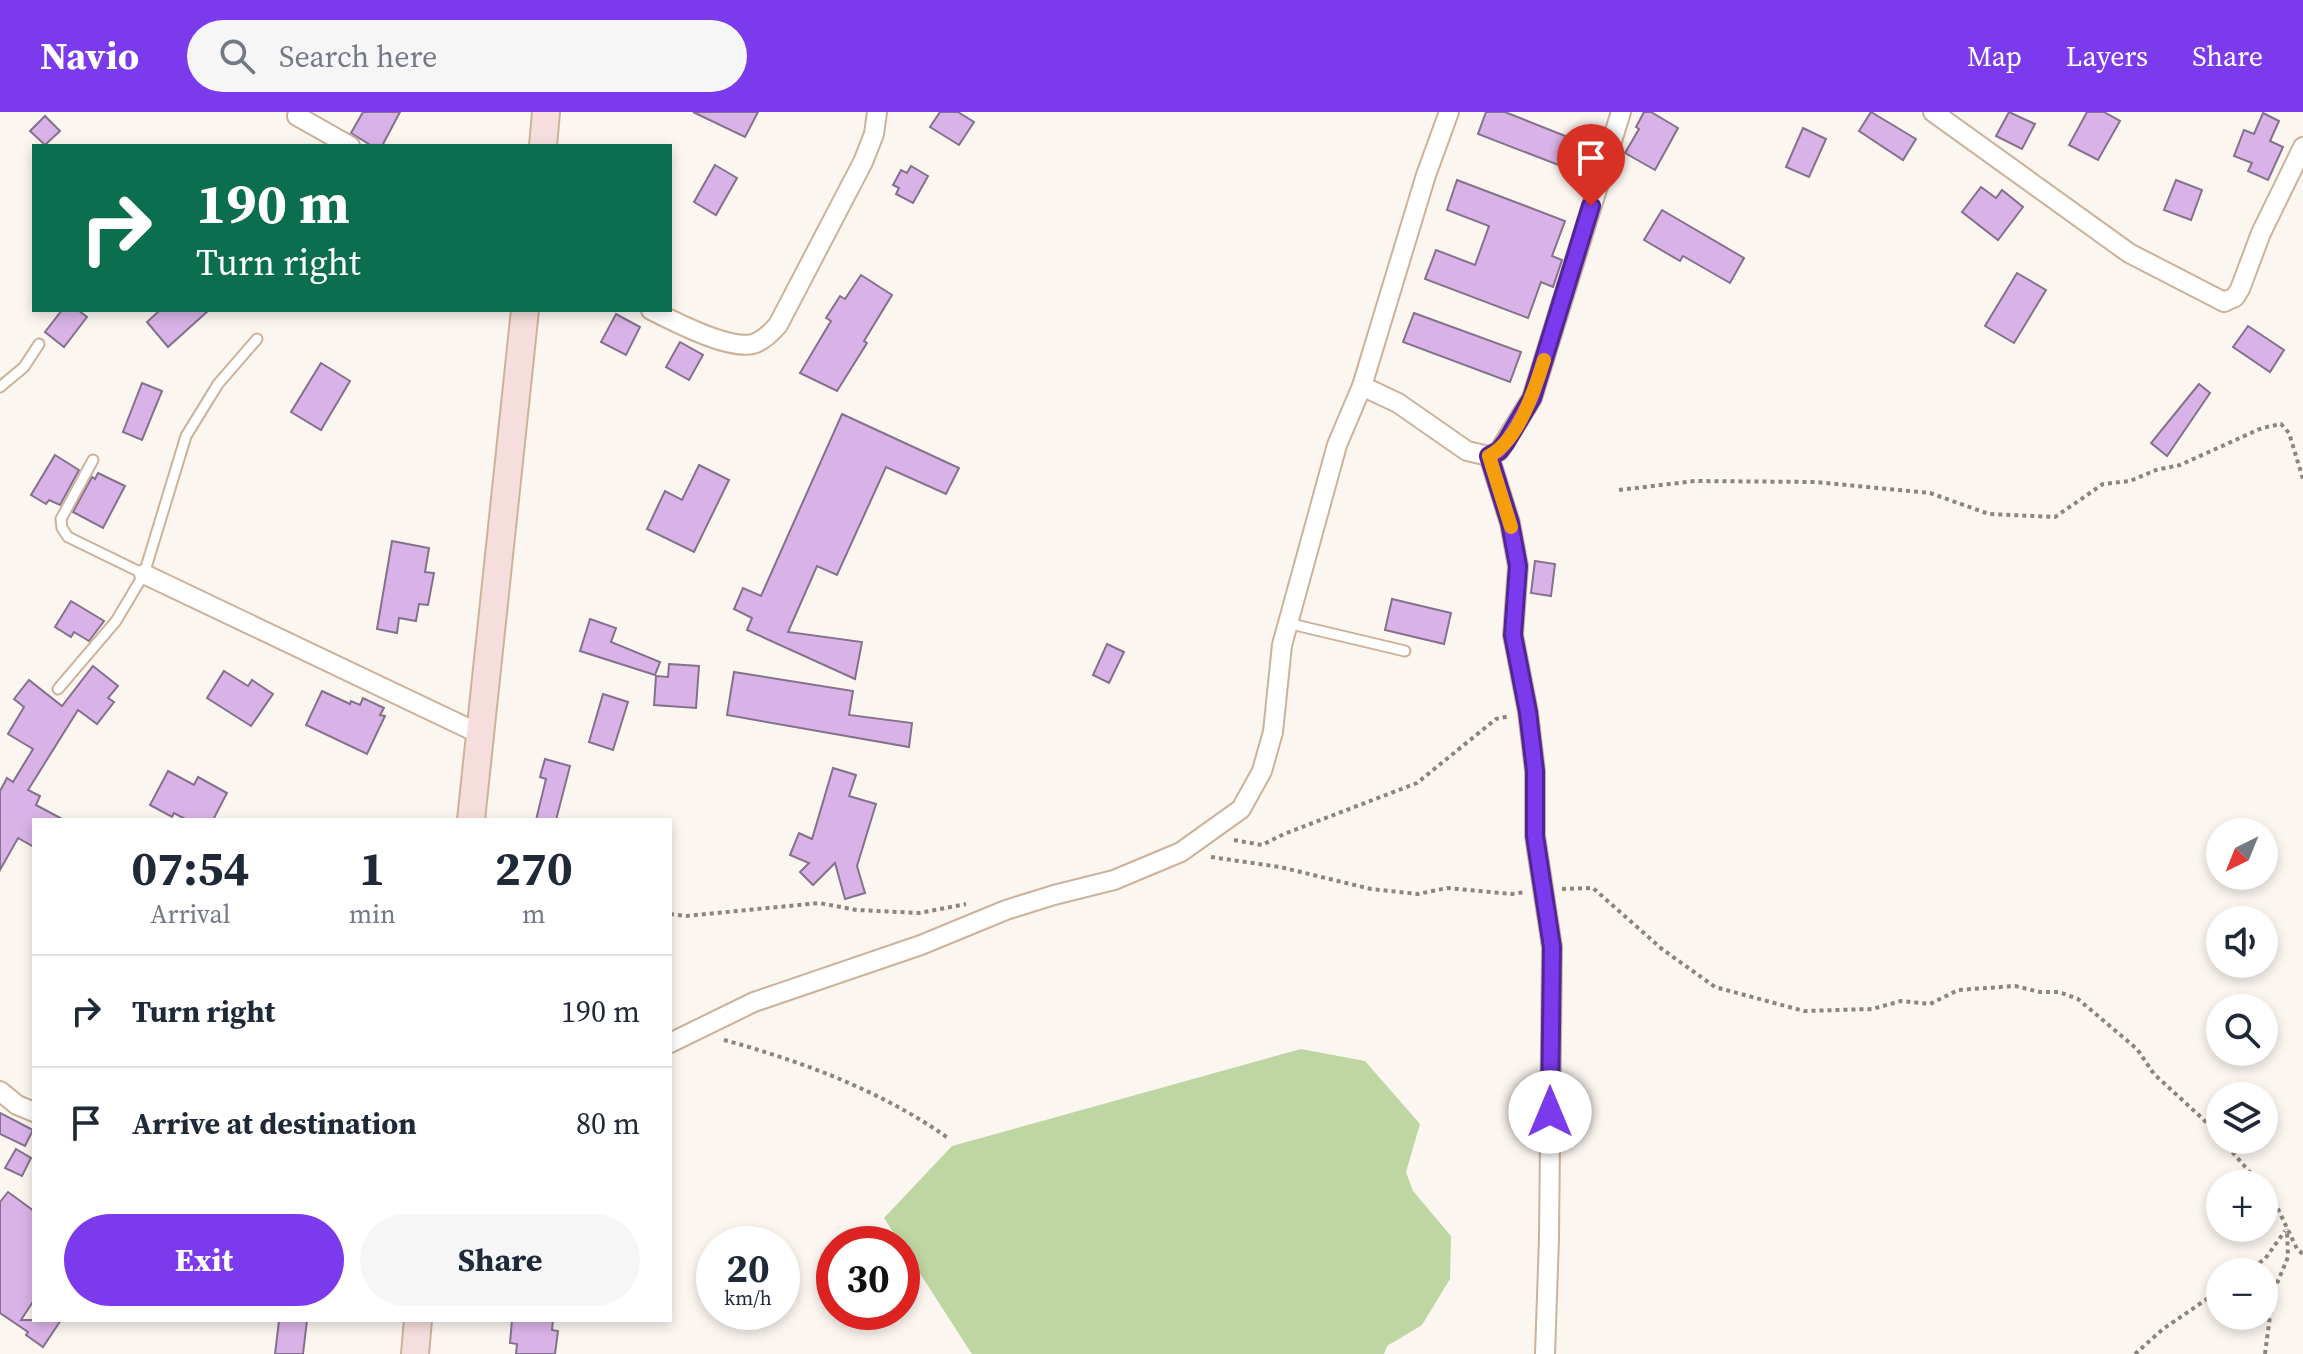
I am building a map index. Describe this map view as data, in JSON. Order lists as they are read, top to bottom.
{
  "north": "bottom left",
  "page": {
    "header": "Navio",
    "search": "Search here",
    "nav": ["Map", "Layers", "Share"],
    "turn": ["190 m", "Turn right"],
    "map_buttons": ["+", "−"],
    "eta": [
      "07:54",
      "Arrival",
      "1",
      "min",
      "270",
      "m"
    ],
    "list": [
      {
        "name": "Turn right",
        "value": "190 m"
      },
      {
        "name": "Arrive at destination",
        "value": "80 m"
      }
    ],
    "buttons": ["Exit", "Share"],
    "speed": "20 km/h",
    "limit": "30"
  }
}
